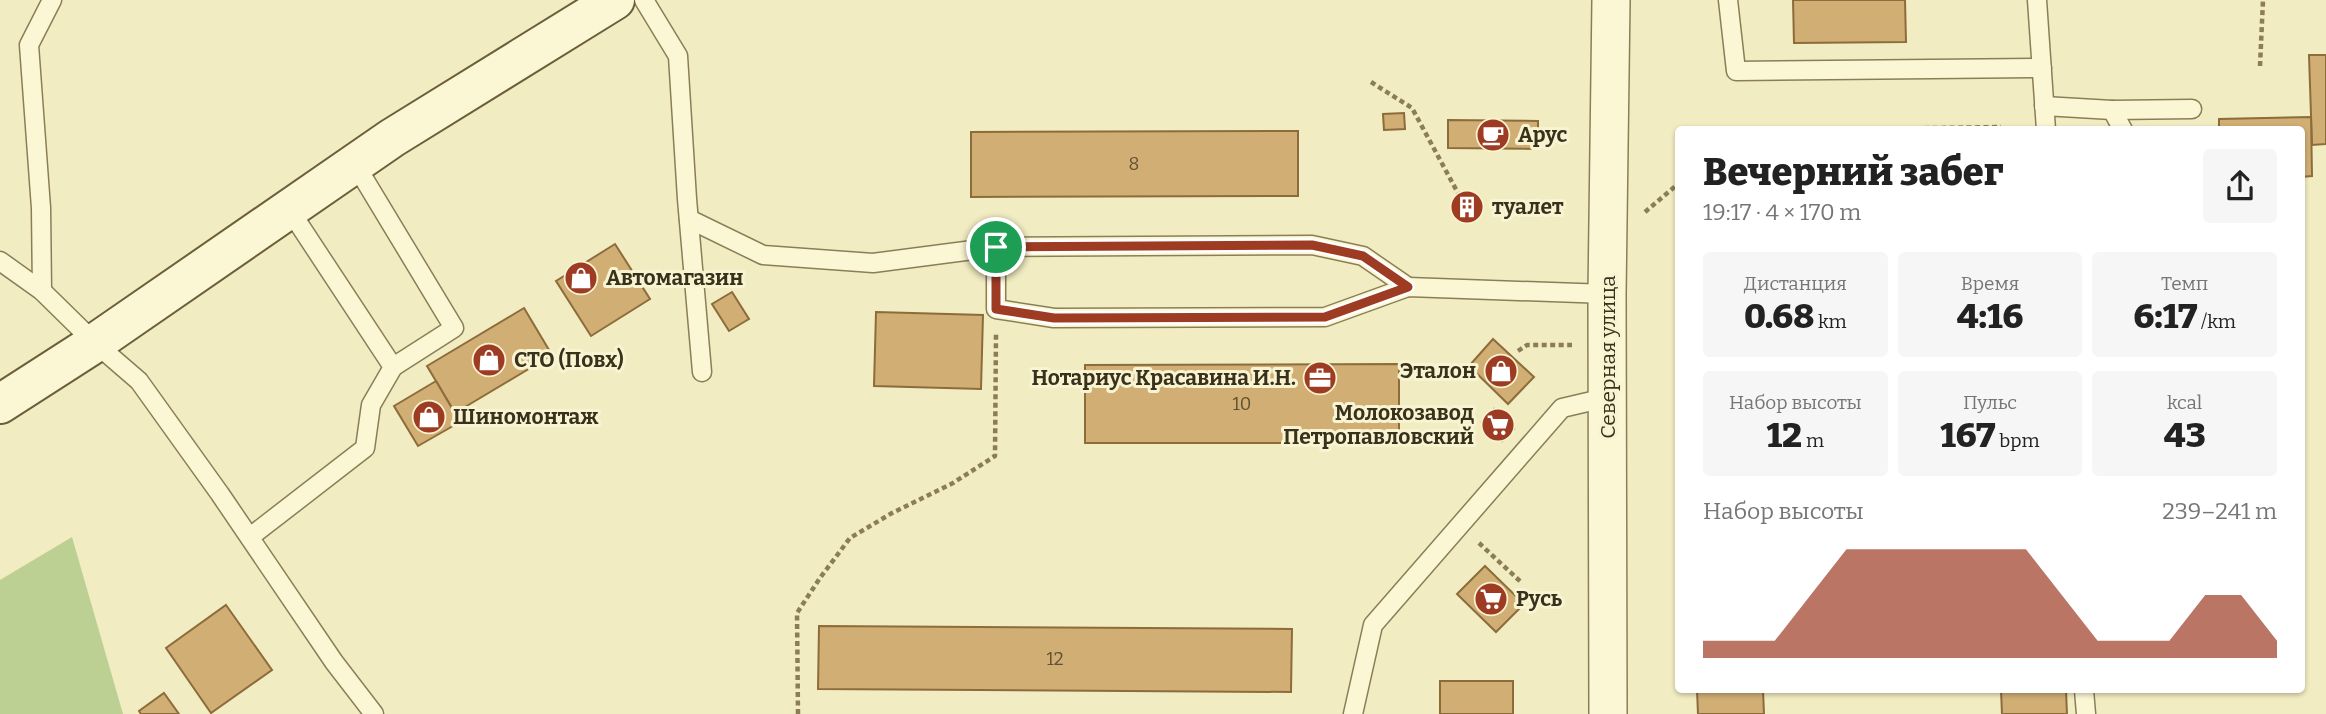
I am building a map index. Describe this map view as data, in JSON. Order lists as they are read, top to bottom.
{
  "streets": {
    "street": ["Северная улица"]
  },
  "places": {
    "cafe": ["Арус"],
    "building": ["туалет"],
    "shop": [
      "Автомагазин",
      "СТО (Повх)",
      "Эталон",
      "Шиномонтаж"
    ],
    "office": ["Нотариус Красавина И.Н."],
    "supermarket": ["Молокозавод Петропавловский", "Русь"]
  },
  "house_numbers": ["8", "10", "12"],
  "page": {
    "heading": ["Вечерний забег", "19:17 · 4 × 170 m"],
    "stats": [
      ["Дистанция", "0.68 km"],
      ["Время", "4:16"],
      ["Темп", "6:17 /km"],
      ["Набор высоты", "12 m"],
      ["Пульс", "167 bpm"],
      ["kcal", "43"]
    ],
    "chart": ["Набор высоты", "239–241 m"]
  }
}
